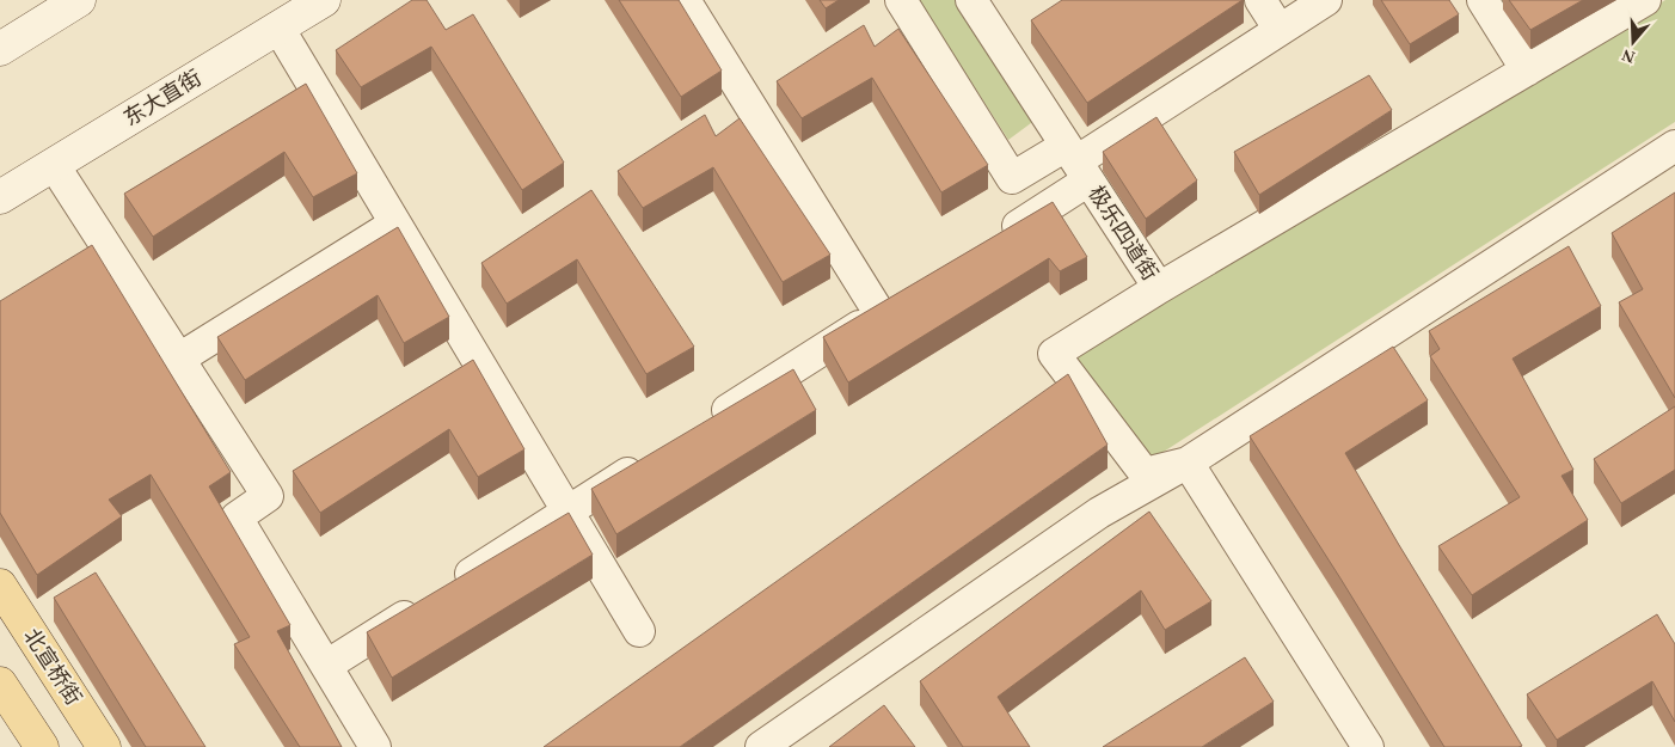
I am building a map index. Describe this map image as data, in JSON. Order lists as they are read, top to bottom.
{
  "streets": {
    "main road": ["东大直街", "北宣桥街"],
    "street": ["极乐四道街"]
  },
  "north": "bottom"
}
